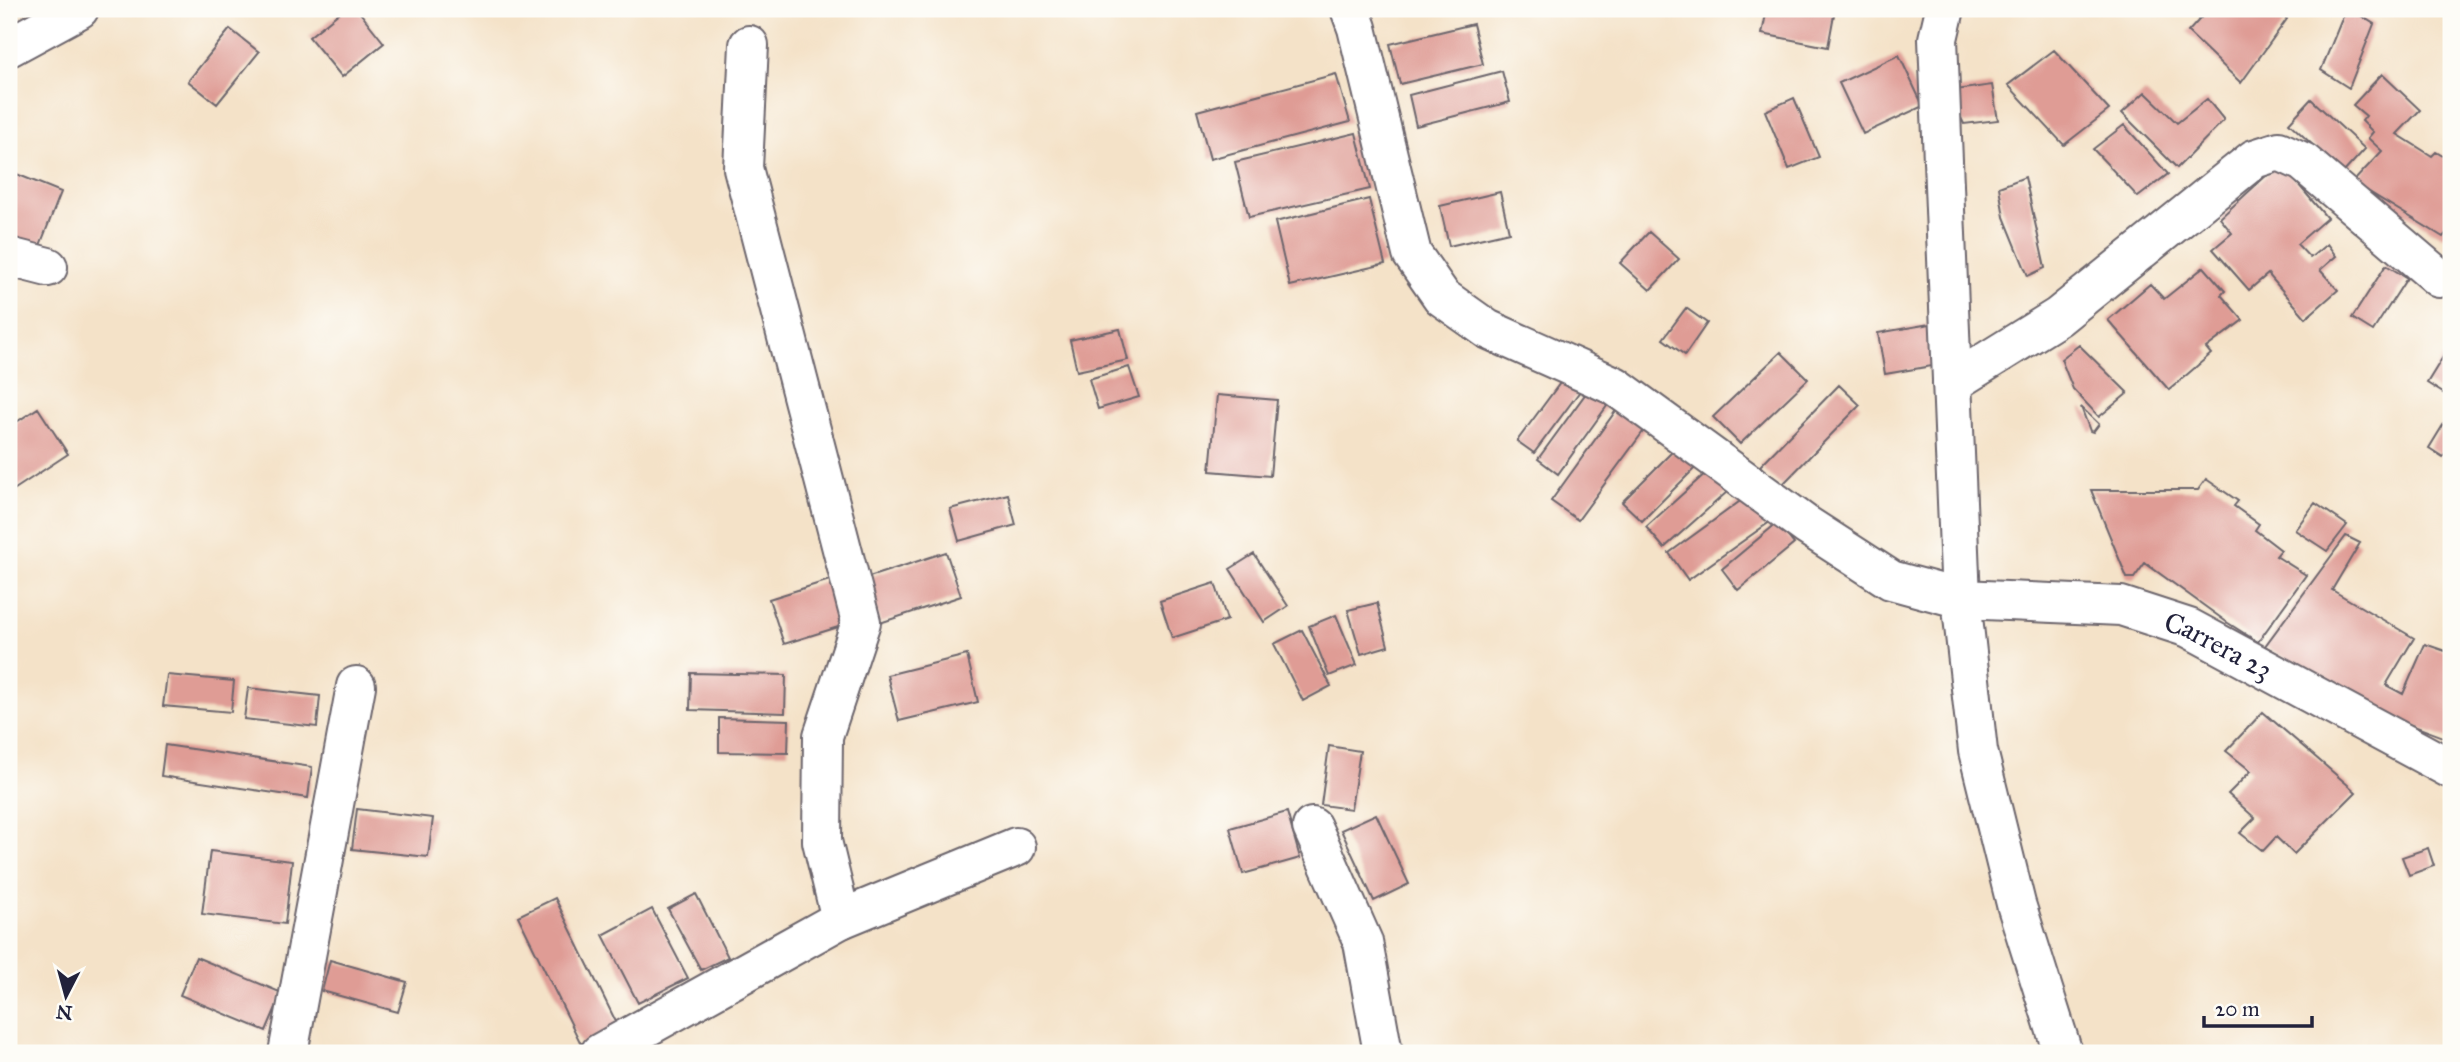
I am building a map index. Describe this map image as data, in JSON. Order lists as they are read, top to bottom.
{
  "streets": {
    "street": ["Carrera 23"]
  },
  "scale_bar": "20 m",
  "north": "bottom"
}
